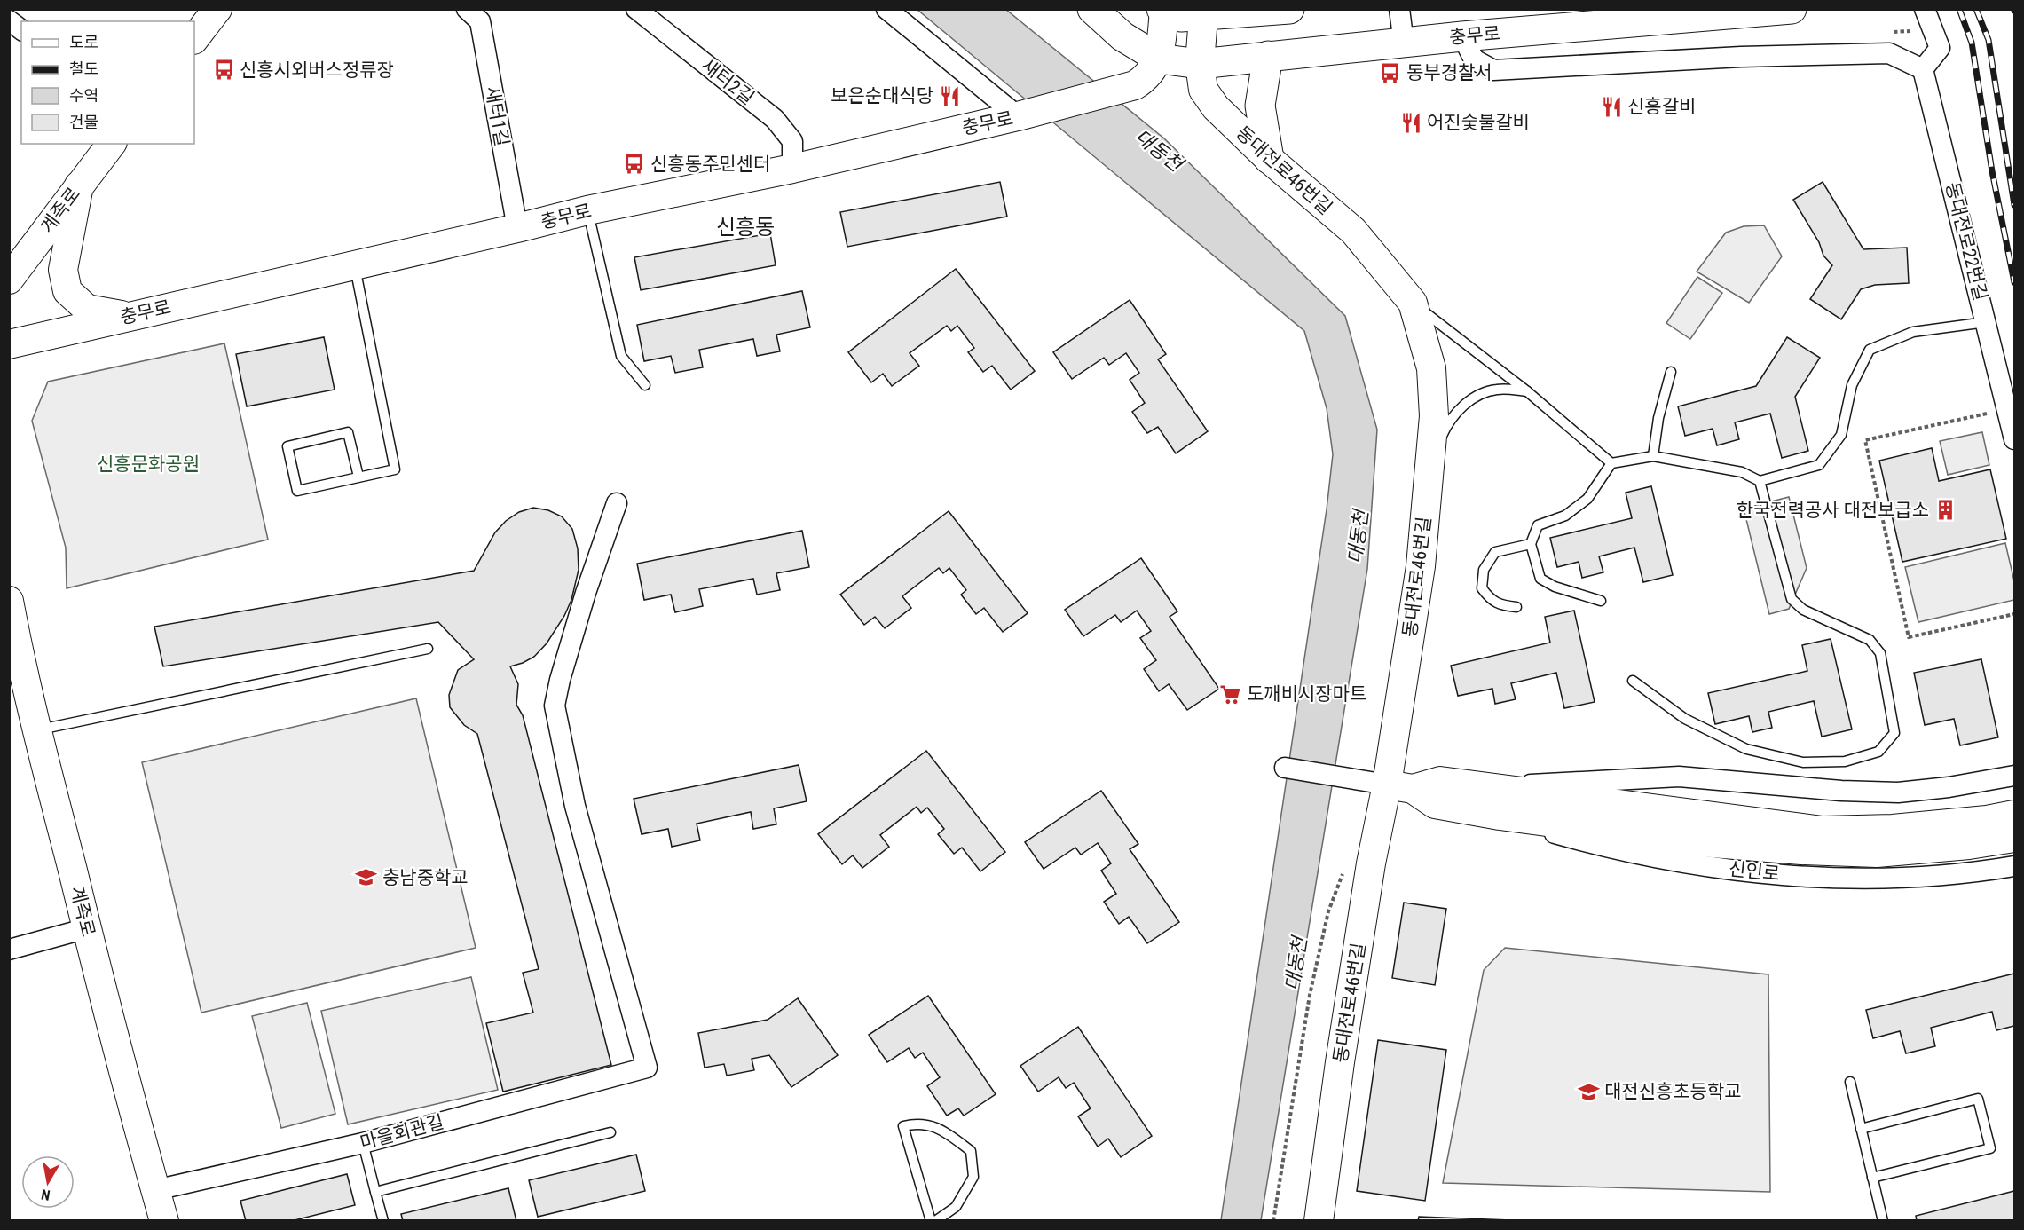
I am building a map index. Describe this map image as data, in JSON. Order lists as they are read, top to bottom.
{
  "streets": {
    "main road": ["충무로"],
    "street": [
      "새터2길",
      "새터1길",
      "동대전로46번길",
      "계족로",
      "동대전로22번길",
      "신인로",
      "마을회관길"
    ]
  },
  "crossings": [
    ["충무로", "새터2길"],
    ["충무로", "새터1길"],
    ["충무로", "동대전로46번길"],
    ["동대전로46번길", "신인로"],
    ["계족로", "마을회관길"]
  ],
  "districts": ["신흥동"],
  "water": ["대동천"],
  "parks": ["신흥문화공원"],
  "places": {
    "bus stop": ["신흥시외버스정류장", "동부경찰서", "신흥동주민센터"],
    "restaurant": ["보은순대식당", "신흥갈비", "어진숯불갈비"],
    "building": ["한국전력공사 대전보급소"],
    "supermarket": ["도깨비시장마트"],
    "school or university": ["충남중학교", "대전신흥초등학교"]
  },
  "legend": [
    "도로",
    "철도",
    "수역",
    "건물"
  ],
  "north": "bottom"
}
